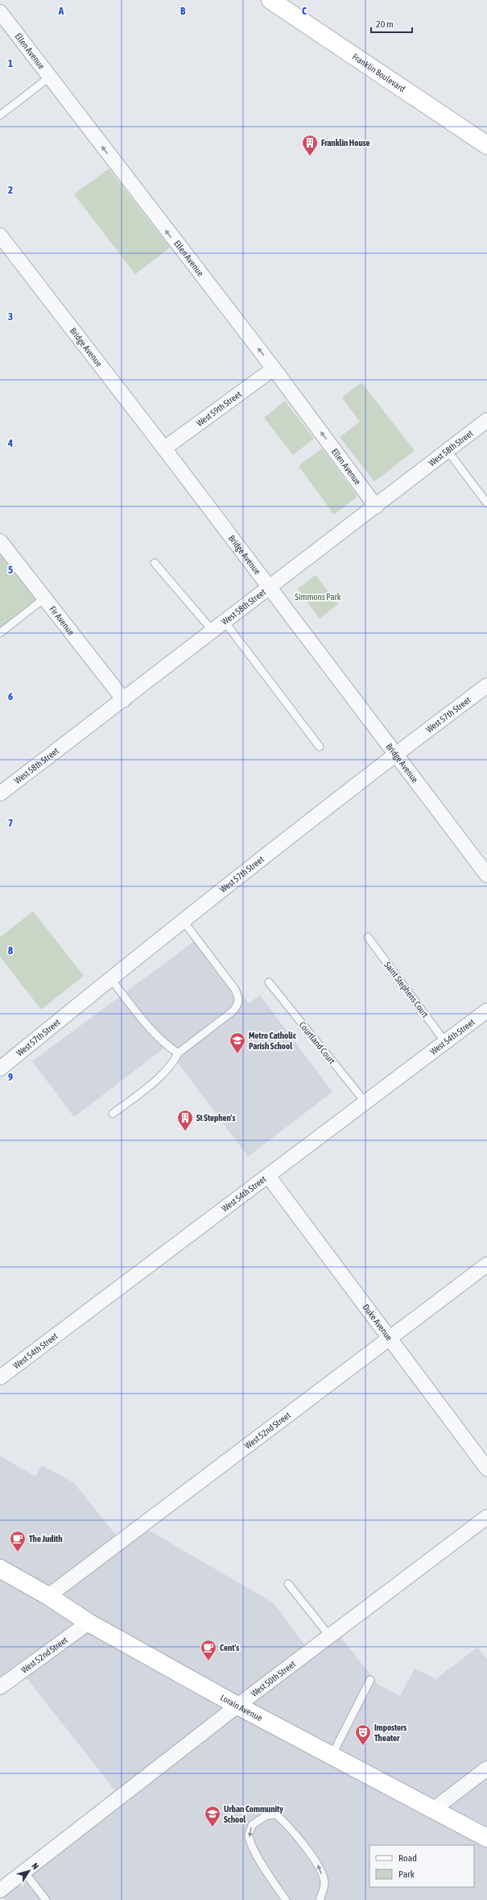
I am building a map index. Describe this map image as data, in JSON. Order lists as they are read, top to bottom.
{
  "streets": {
    "main road": ["Franklin Boulevard", "Lorain Avenue"],
    "street": [
      "Ellen Avenue",
      "Bridge Avenue",
      "West 59th Street",
      "West 58th Street",
      "Fir Avenue",
      "West 57th Street",
      "West 54th Street",
      "Duke Avenue",
      "West 52nd Street",
      "West 50th Street"
    ],
    "lane": ["Saint Stephens Court", "Courtland Court"]
  },
  "crossings": [
    ["Ellen Avenue", "West 59th Street"],
    ["Ellen Avenue", "West 58th Street"],
    ["Bridge Avenue", "West 59th Street"],
    ["Bridge Avenue", "West 58th Street"],
    ["Bridge Avenue", "West 57th Street"],
    ["West 58th Street", "Fir Avenue"],
    ["Saint Stephens Court", "West 54th Street"],
    ["West 54th Street", "Courtland Court"],
    ["West 54th Street", "Duke Avenue"],
    ["Duke Avenue", "West 52nd Street"],
    ["West 52nd Street", "Lorain Avenue"],
    ["West 50th Street", "Lorain Avenue"]
  ],
  "one_way": ["Ellen Avenue"],
  "parks": ["Simmons Park"],
  "places": {
    "building": ["Franklin House", "St Stephen's"],
    "school or university": ["Metro Catholic Parish School", "Urban Community School"],
    "cafe": ["The Judith", "Cent's"],
    "theatre": ["Imposters Theater"]
  },
  "legend": ["Road", "Park"],
  "scale_bar": "20 m",
  "north": "top right",
  "grid": {
    "columns": ["A", "B", "C"],
    "rows": [
      "1",
      "2",
      "3",
      "4",
      "5",
      "6",
      "7",
      "8",
      "9"
    ]
  }
}
